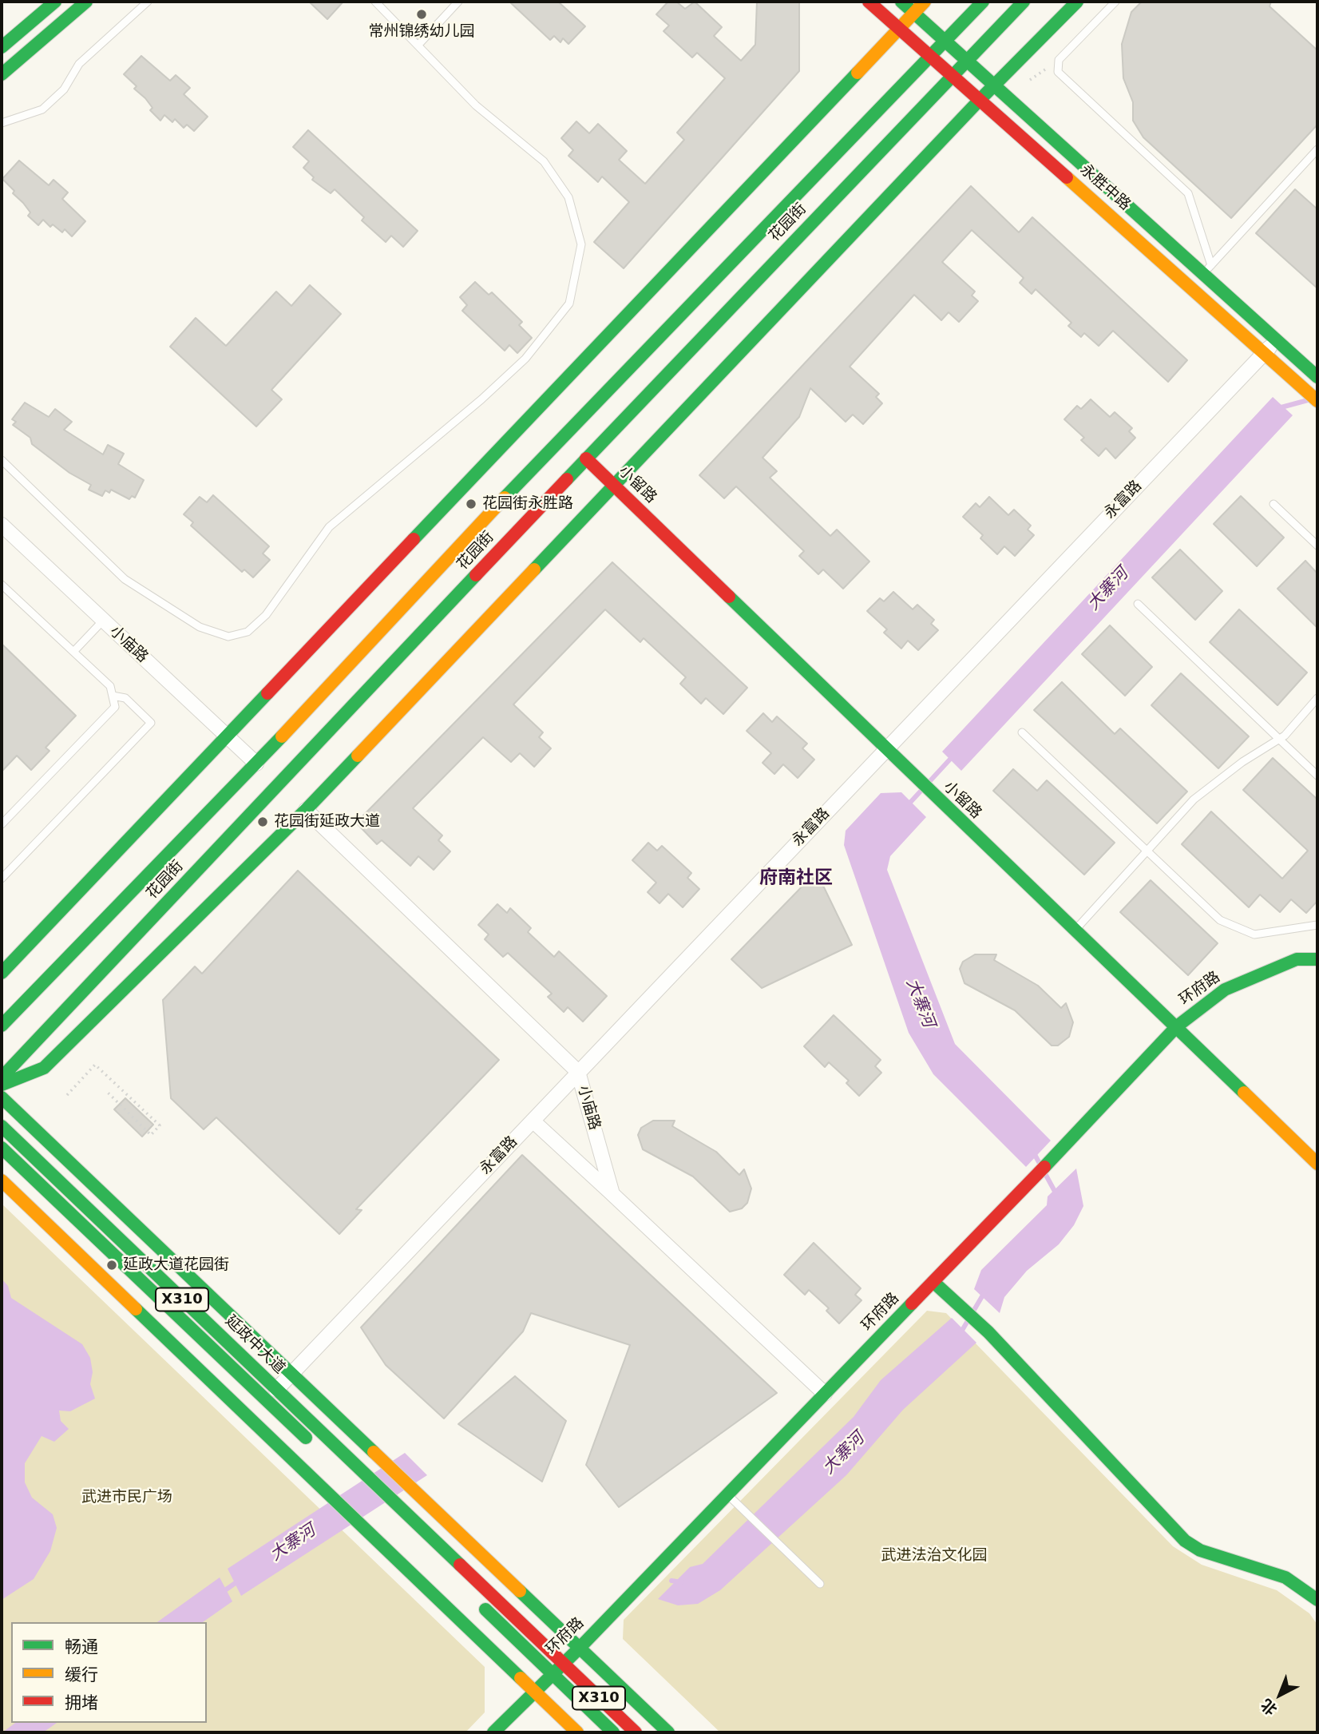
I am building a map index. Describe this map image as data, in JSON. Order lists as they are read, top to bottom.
{
  "streets": {
    "street": [
      "永胜中路",
      "花园街",
      "小留路",
      "永富路",
      "小庙路",
      "环府路",
      "X310",
      "延政中大道"
    ]
  },
  "crossings": [
    ["永胜中路", "花园街"],
    ["永胜中路", "永富路"],
    ["花园街", "小留路"],
    ["花园街", "小庙路"],
    ["小留路", "永富路"],
    ["小留路", "环府路"],
    ["永富路", "小庙路"],
    ["永富路", "延政中大道"],
    ["环府路", "X310"],
    ["环府路", "延政中大道"],
    ["X310", "延政中大道"]
  ],
  "districts": ["府南社区"],
  "water": ["大寨河"],
  "parks": ["武进市民广场", "武进法治文化园"],
  "places": [
    "常州锦绣幼儿园",
    "花园街永胜路",
    "花园街延政大道",
    "延政大道花园街"
  ],
  "legend": ["畅通", "缓行", "拥堵"],
  "north": "bottom left"
}
